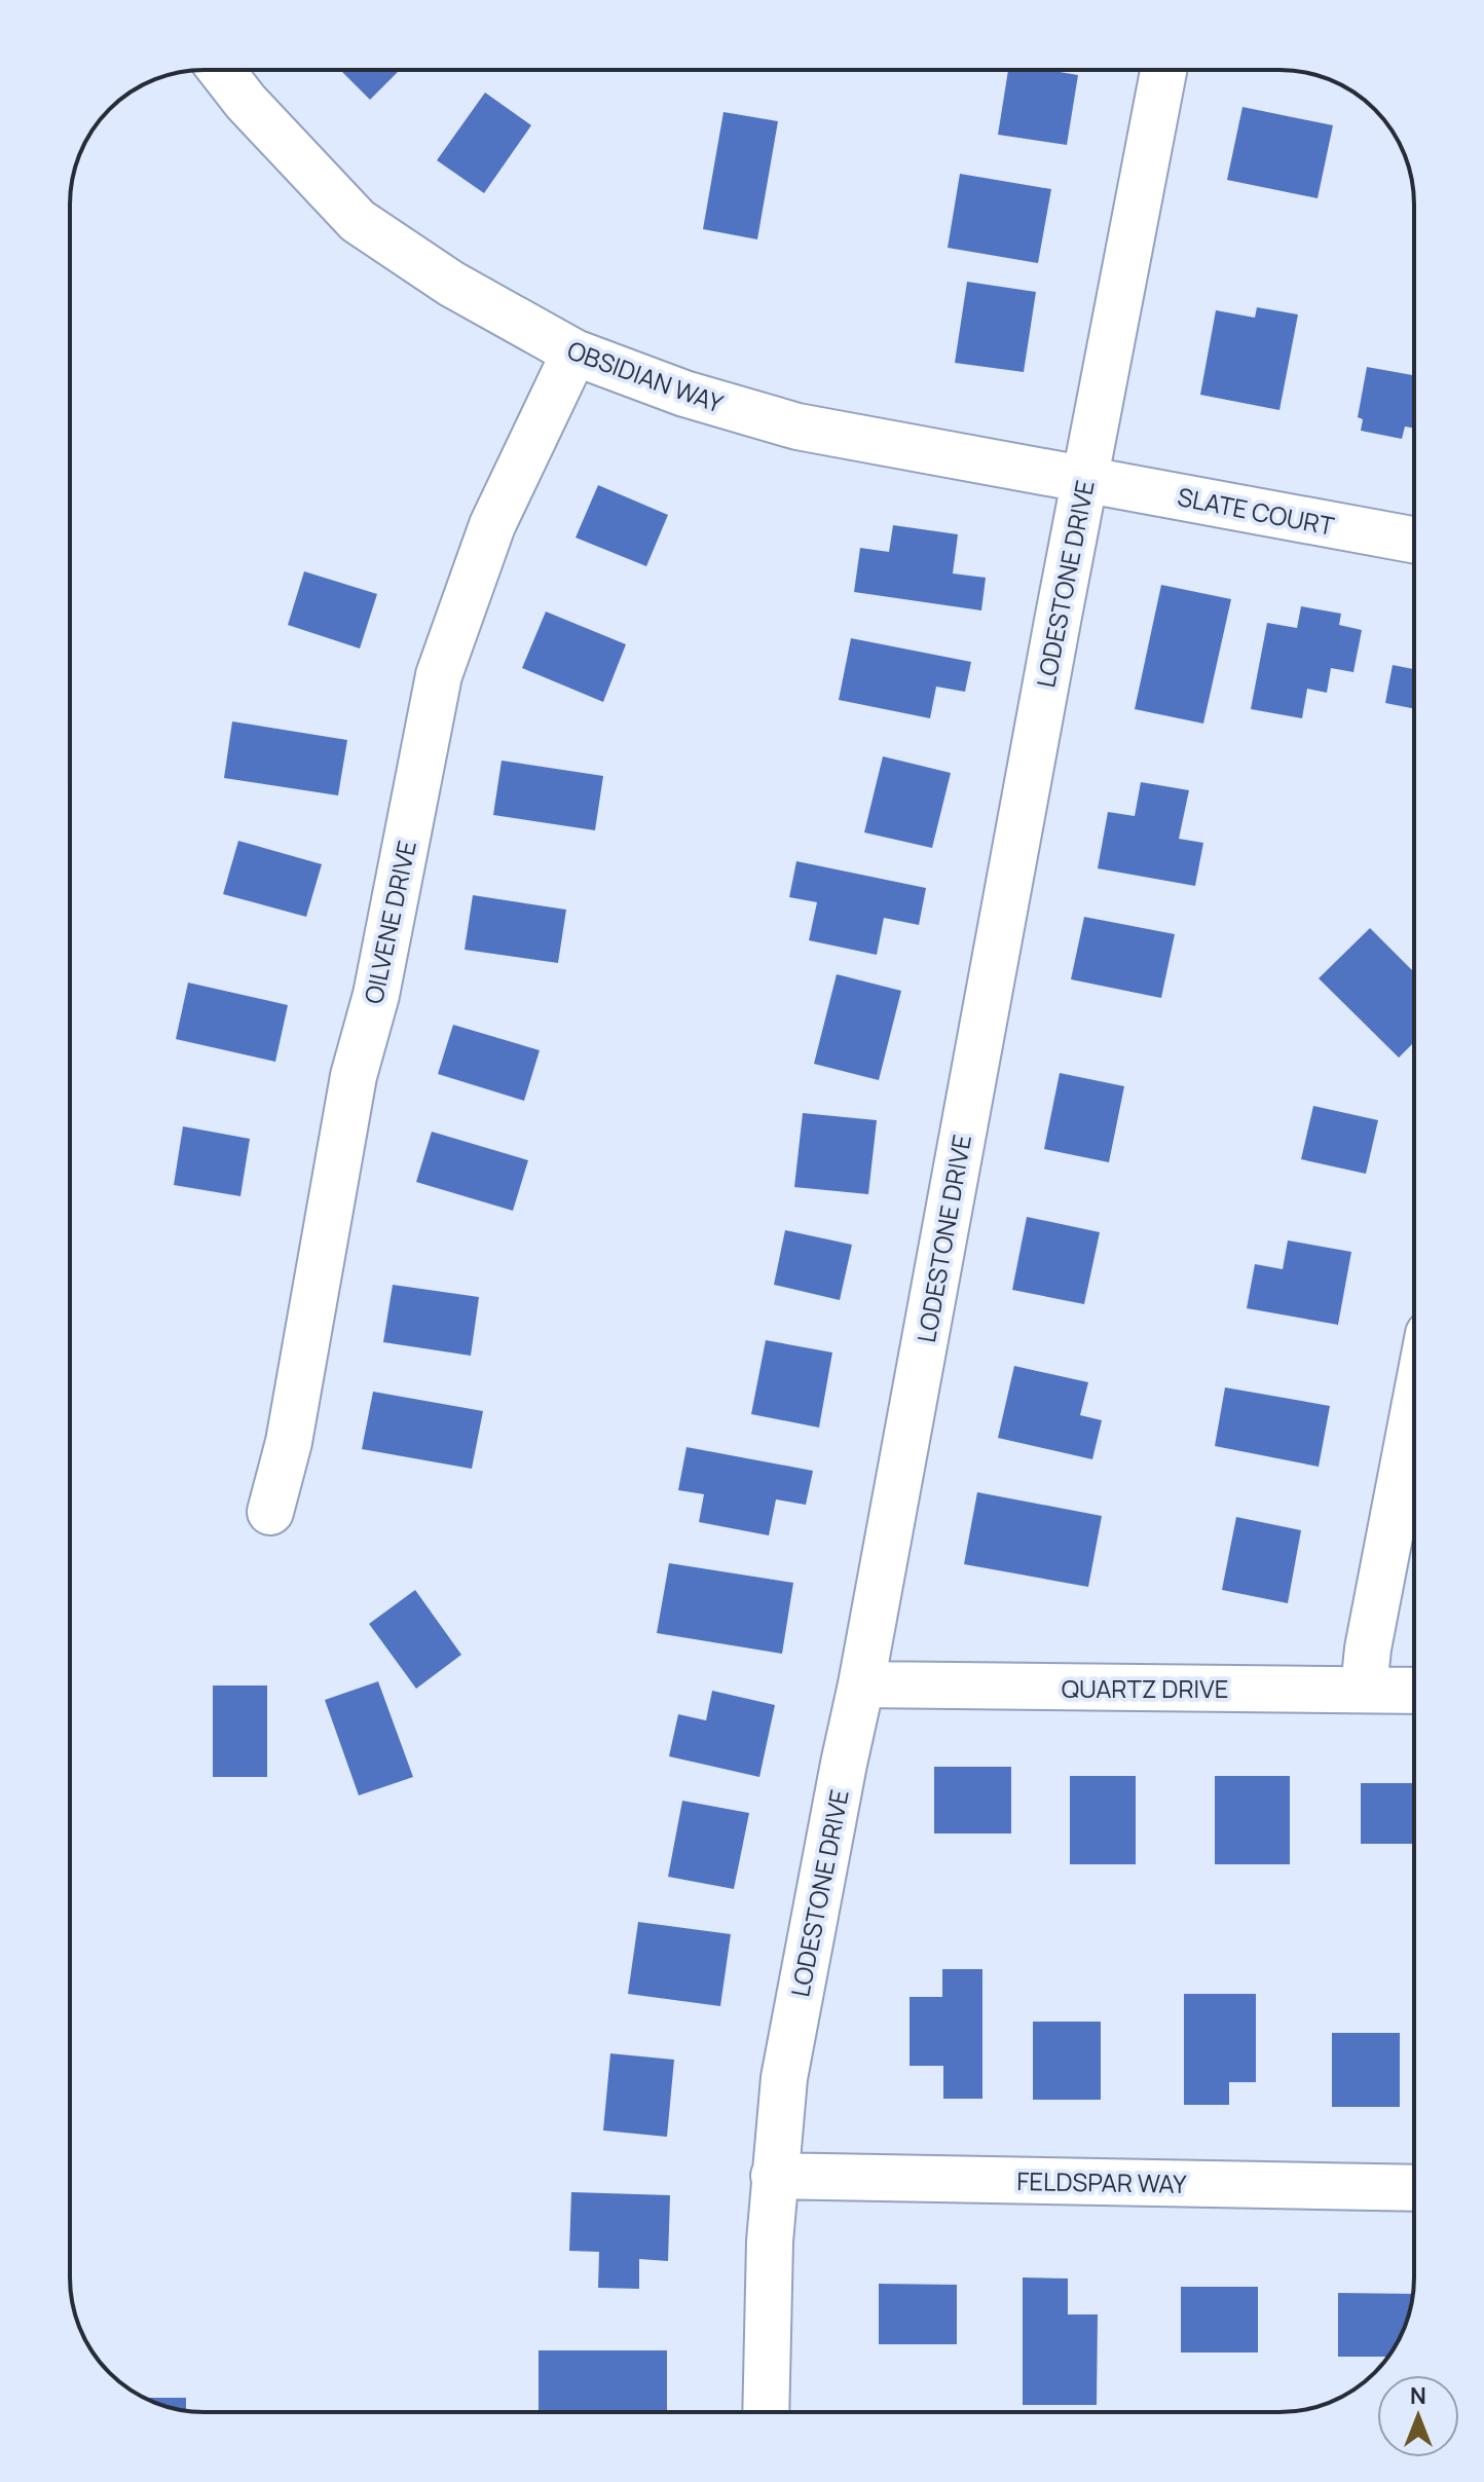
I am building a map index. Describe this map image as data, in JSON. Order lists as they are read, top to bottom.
{
  "streets": {
    "street": [
      "OBSIDIAN WAY",
      "SLATE COURT",
      "LODESTONE DRIVE",
      "OILVENE DRIVE",
      "QUARTZ DRIVE",
      "FELDSPAR WAY"
    ]
  },
  "crossings": [
    ["OBSIDIAN WAY", "SLATE COURT"],
    ["OBSIDIAN WAY", "LODESTONE DRIVE"],
    ["OBSIDIAN WAY", "OILVENE DRIVE"],
    ["SLATE COURT", "LODESTONE DRIVE"],
    ["LODESTONE DRIVE", "QUARTZ DRIVE"],
    ["LODESTONE DRIVE", "FELDSPAR WAY"]
  ],
  "north": "top"
}
